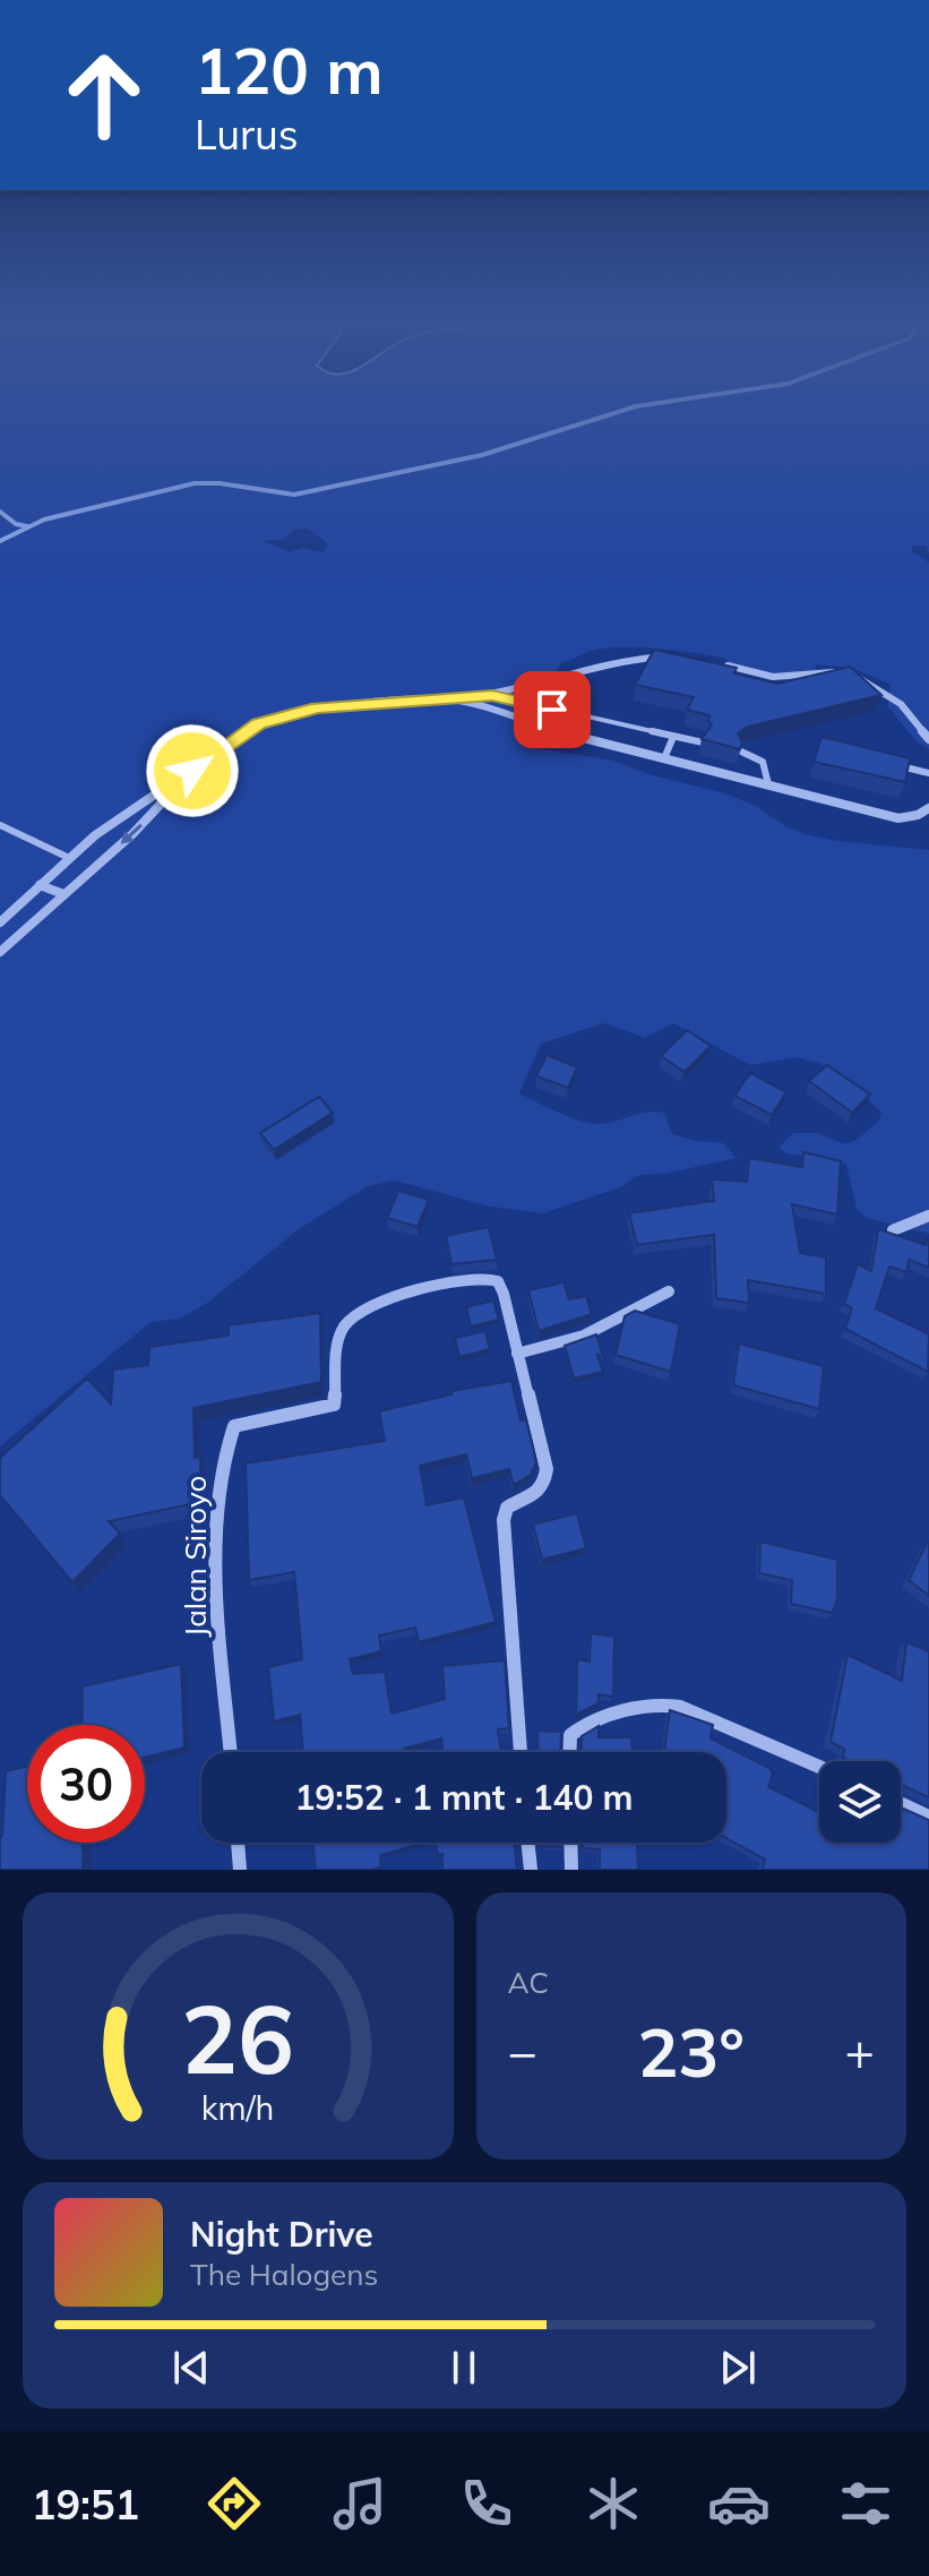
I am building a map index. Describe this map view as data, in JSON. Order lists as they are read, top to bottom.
{
  "streets": {
    "street": ["Jalan Siroyo"]
  },
  "page": {
    "turn": ["120 m", "Lurus"],
    "limit": "30",
    "trip": "19:52 · 1 mnt · 140 m",
    "tile": "AC",
    "heat": ["−", "23°", "+"],
    "song": ["Night Drive", "The Halogens"],
    "tabs": "19:51",
    "gauge": ["26", "km/h"]
  }
}
